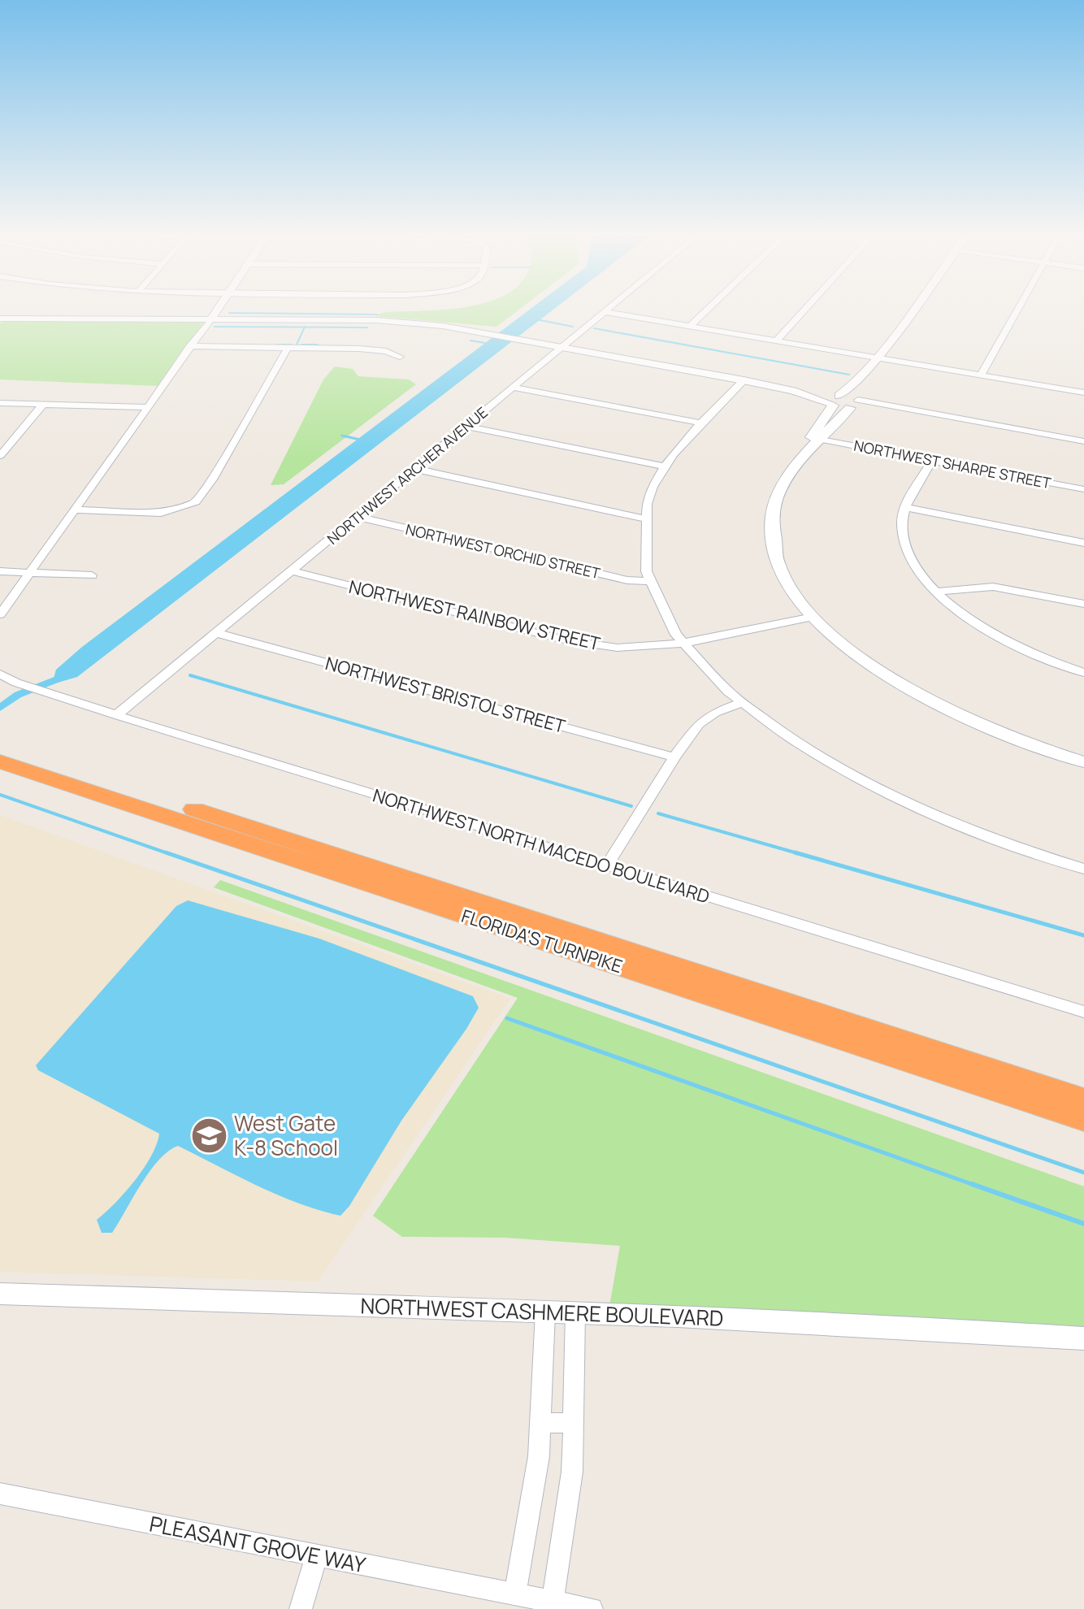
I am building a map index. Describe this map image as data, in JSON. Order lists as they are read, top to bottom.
{
  "streets": {
    "highway": ["FLORIDA'S TURNPIKE"],
    "street": [
      "NORTHWEST SHARPE STREET",
      "NORTHWEST ARCHER AVENUE",
      "NORTHWEST ORCHID STREET",
      "NORTHWEST RAINBOW STREET",
      "NORTHWEST BRISTOL STREET",
      "NORTHWEST NORTH MACEDO BOULEVARD",
      "NORTHWEST CASHMERE BOULEVARD",
      "PLEASANT GROVE WAY"
    ]
  },
  "crossings": [
    ["NORTHWEST ARCHER AVENUE", "NORTHWEST ORCHID STREET"],
    ["NORTHWEST ARCHER AVENUE", "NORTHWEST RAINBOW STREET"],
    ["NORTHWEST ARCHER AVENUE", "NORTHWEST BRISTOL STREET"],
    ["NORTHWEST ARCHER AVENUE", "NORTHWEST NORTH MACEDO BOULEVARD"]
  ],
  "places": {
    "school or university": ["West Gate K-8 School"]
  }
}
